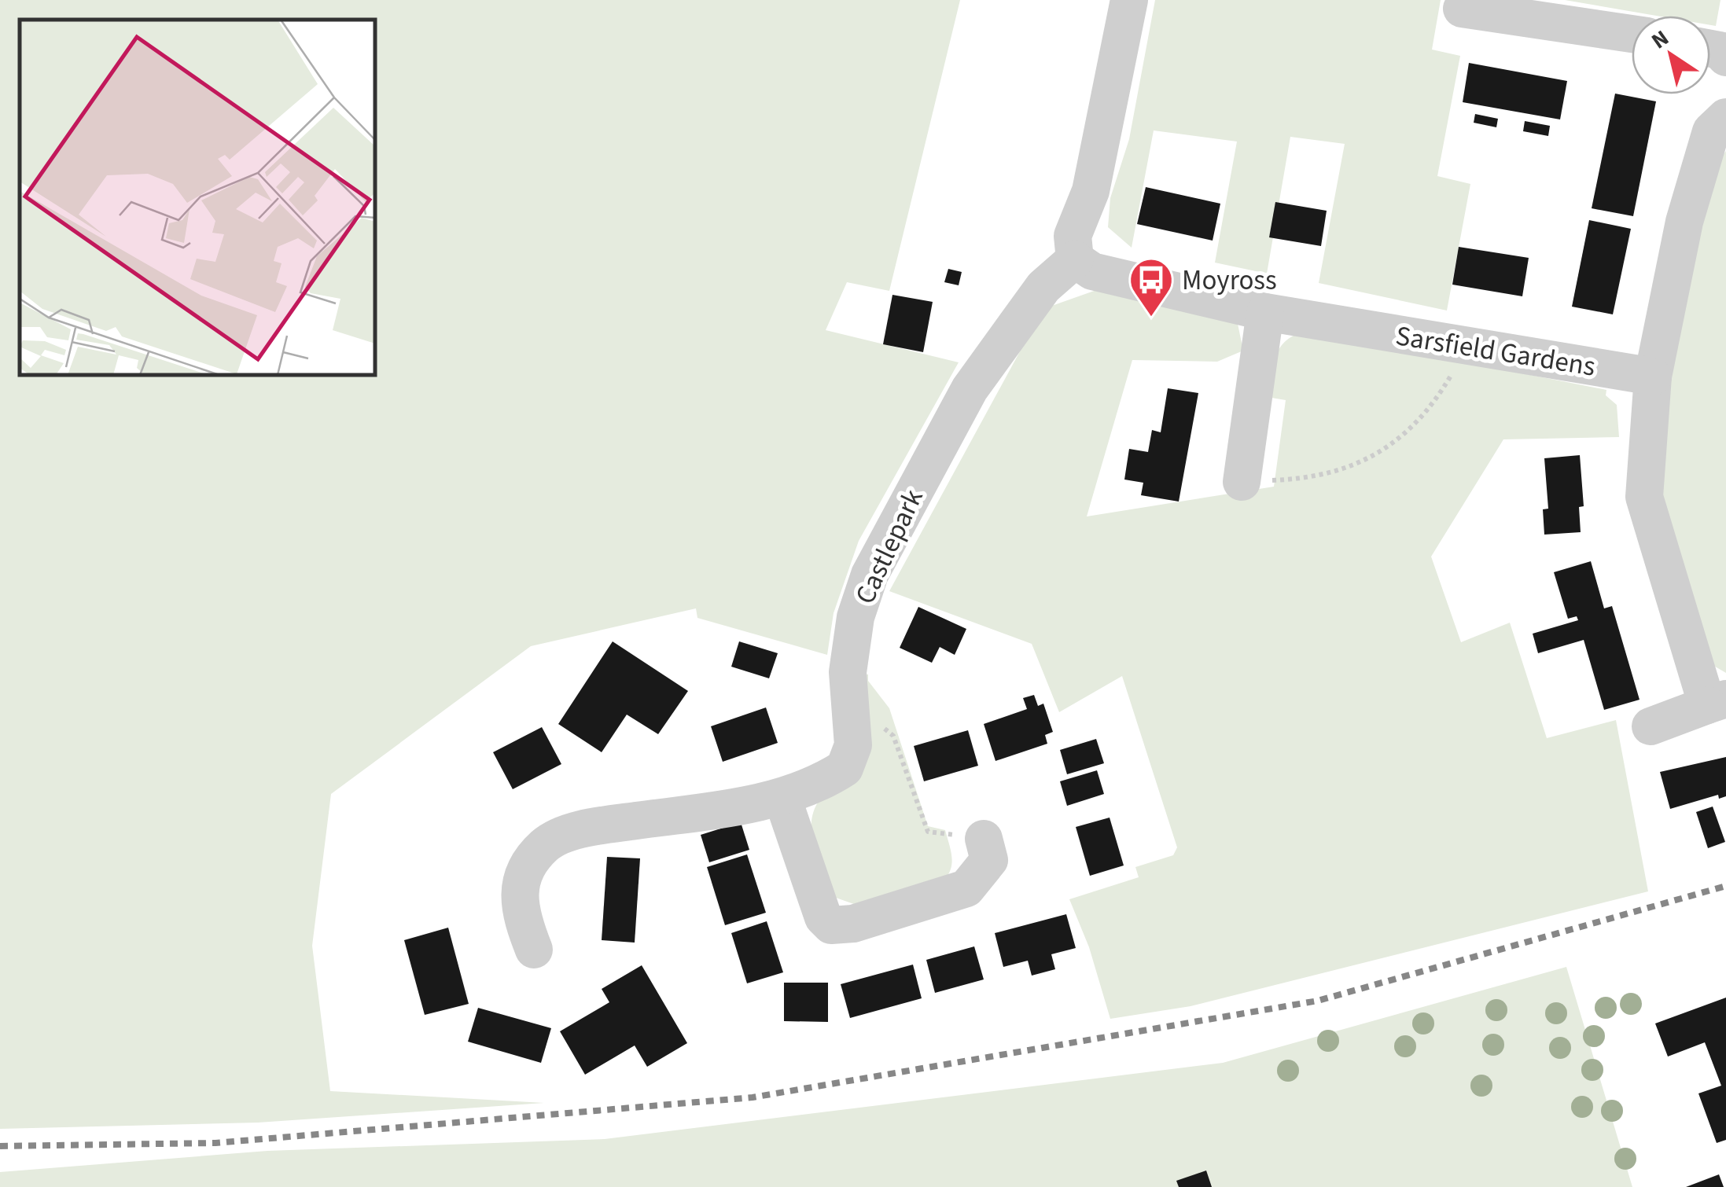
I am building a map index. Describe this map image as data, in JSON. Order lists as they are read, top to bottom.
{
  "streets": {
    "street": ["Sarsfield Gardens", "Castlepark"]
  },
  "crossings": [
    ["Sarsfield Gardens", "Castlepark"]
  ],
  "places": {
    "bus stop": ["Moyross"]
  },
  "north": "top left"
}
